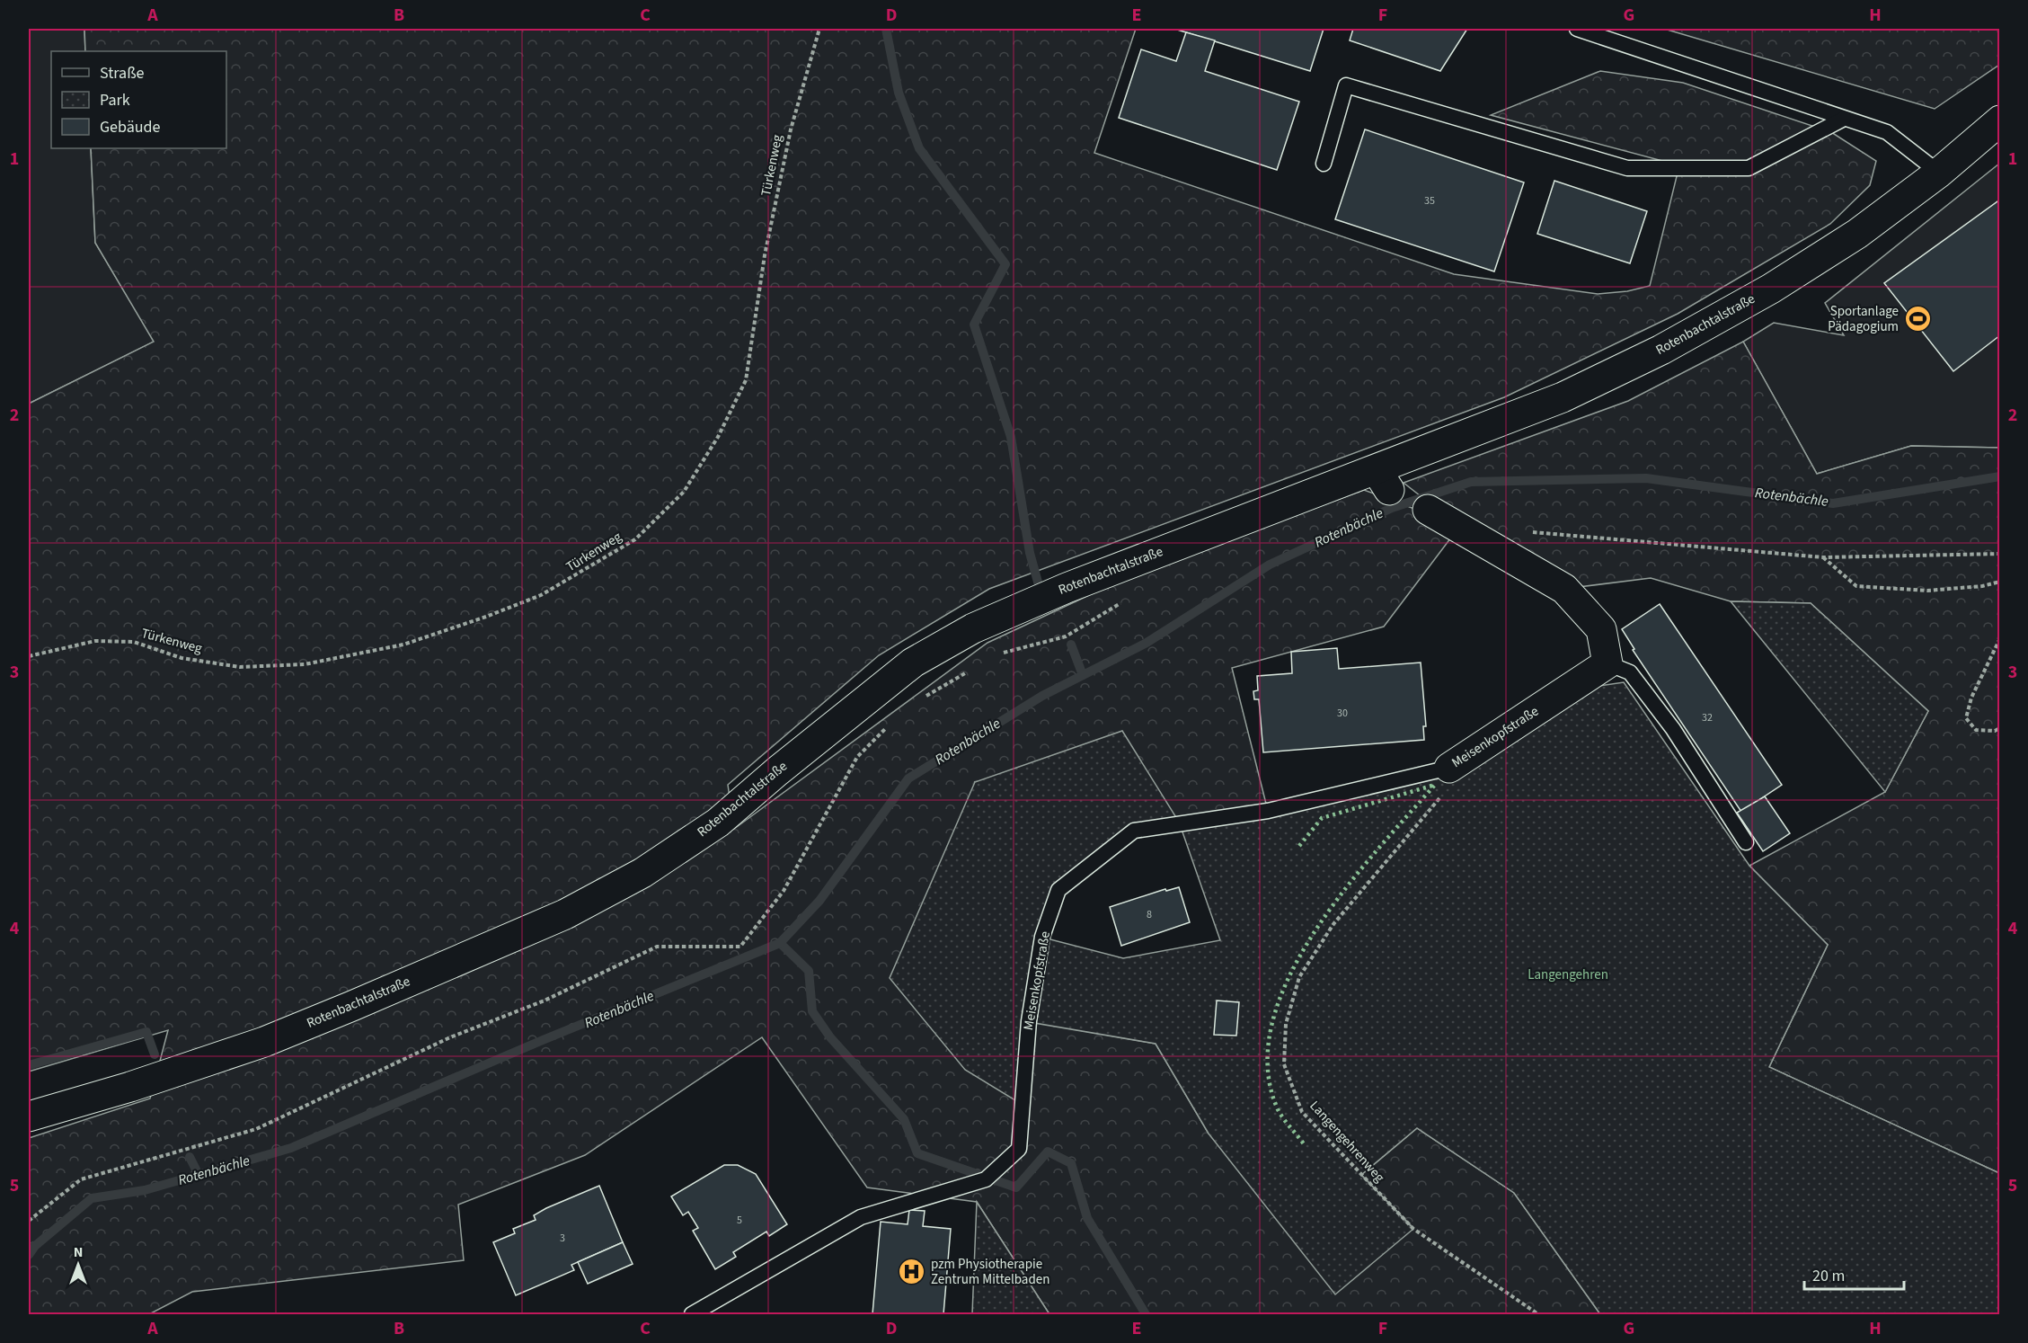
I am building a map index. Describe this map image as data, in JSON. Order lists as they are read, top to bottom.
{
  "streets": {
    "main road": ["Rotenbachtalstraße", "Meisenkopfstraße"],
    "path": ["Türkenweg", "Langengehrenweg"]
  },
  "crossings": [
    ["Meisenkopfstraße", "Langengehrenweg"]
  ],
  "water": ["Rotenbächle"],
  "parks": ["Langengehren"],
  "places": {
    "sports": ["Sportanlage Pädagogium"],
    "hospital": ["pzm Physiotherapie Zentrum Mittelbaden"]
  },
  "house_numbers": [
    "35",
    "30",
    "32",
    "8",
    "5",
    "3"
  ],
  "legend": ["Straße", "Park", "Gebäude"],
  "scale_bar": "20 m",
  "north": "top",
  "grid": {
    "columns": [
      "A",
      "B",
      "C",
      "D",
      "E",
      "F",
      "G",
      "H"
    ],
    "rows": [
      "1",
      "2",
      "3",
      "4",
      "5"
    ]
  }
}
